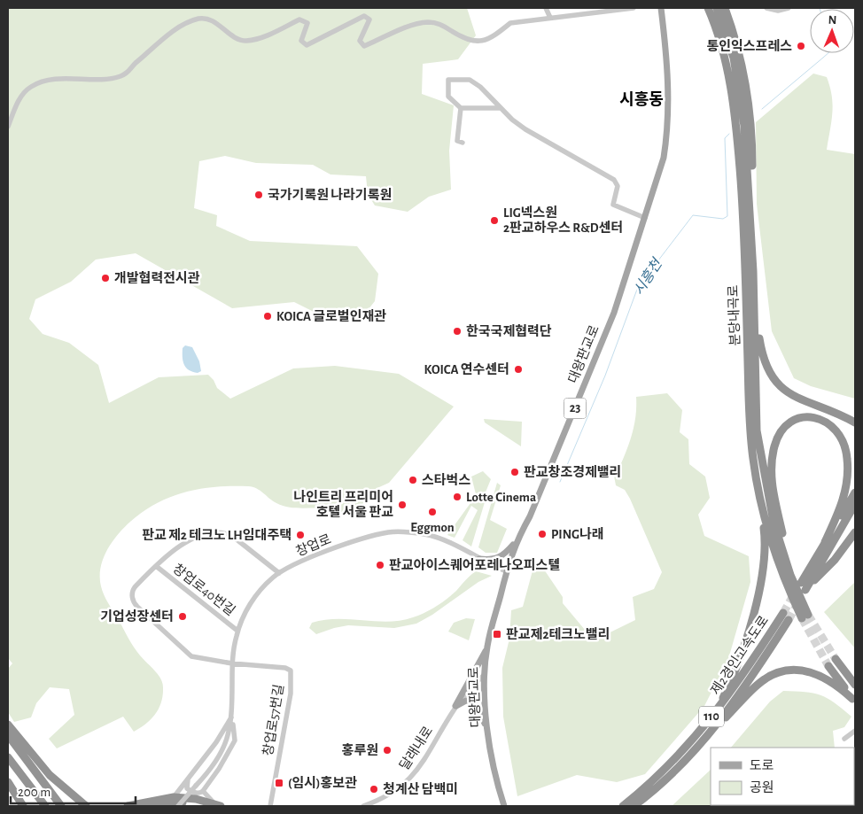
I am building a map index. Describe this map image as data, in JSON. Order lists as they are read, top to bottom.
{
  "streets": {
    "highway": ["분당내곡로", "제2경인고속도로", "110"],
    "main road": ["대왕판교로", "23"],
    "street": [
      "창업로",
      "창업로40번길",
      "창업로57번길",
      "달래내로"
    ]
  },
  "crossings": [
    ["대왕판교로", "창업로"],
    ["대왕판교로", "달래내로"],
    ["창업로", "창업로40번길"],
    ["창업로", "창업로57번길"],
    ["창업로40번길", "창업로57번길"]
  ],
  "districts": ["시흥동"],
  "water": ["시흥천"],
  "places": {
    "other": [
      "통인익스프레스",
      "국가기록원 나라기록원",
      "LIG넥스원 2판교하우스 R&D센터",
      "개발협력전시관",
      "KOICA 글로벌인재관",
      "한국국제협력단",
      "KOICA 연수센터",
      "판교창조경제밸리",
      "스타벅스",
      "Lotte Cinema",
      "나인트리 프리미어 호텔 서울 판교",
      "Eggmon",
      "PING나래",
      "판교 제2 테크노 LH임대주택",
      "판교아이스퀘어포레나오피스텔",
      "기업성장센터",
      "홍루원",
      "청계산 담백미"
    ],
    "transit": ["판교제2테크노밸리", "(임시)홍보관"]
  },
  "legend": ["도로", "공원"],
  "scale_bar": "200 m",
  "north": "top"
}
